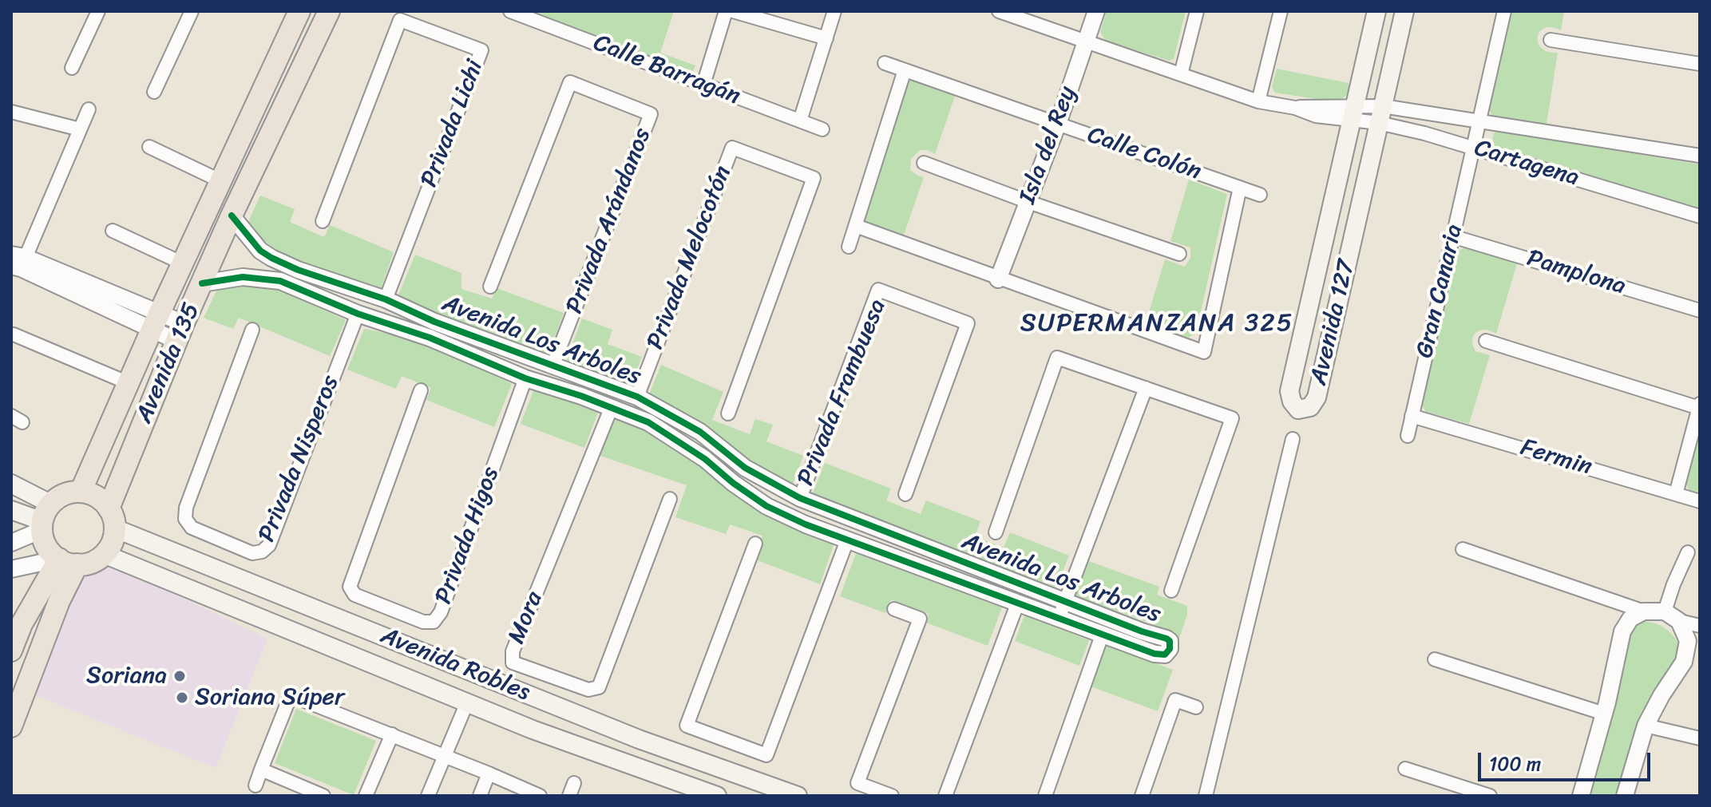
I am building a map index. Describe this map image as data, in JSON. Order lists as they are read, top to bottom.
{
  "streets": {
    "main road": ["Avenida 127", "Avenida 135", "Avenida Robles"],
    "street": [
      "Calle Barragán",
      "Privada Lichi",
      "Isla del Rey",
      "Calle Colón",
      "Cartagena",
      "Privada Arándanos",
      "Privada Melocotón",
      "Pamplona",
      "Gran Canaria",
      "Avenida Los Arboles",
      "Privada Frambuesa",
      "Fermin",
      "Privada Nisperos",
      "Privada Higos",
      "Mora"
    ]
  },
  "crossings": [
    ["Privada Lichi", "Avenida Los Arboles"],
    ["Isla del Rey", "Calle Colón"],
    ["Isla del Rey", "Cartagena"],
    ["Cartagena", "Gran Canaria"],
    ["Cartagena", "Avenida 127"],
    ["Privada Arándanos", "Avenida Los Arboles"],
    ["Privada Melocotón", "Avenida Los Arboles"],
    ["Pamplona", "Gran Canaria"],
    ["Gran Canaria", "Fermin"],
    ["Avenida Los Arboles", "Avenida 135"],
    ["Avenida Los Arboles", "Privada Frambuesa"],
    ["Avenida Los Arboles", "Privada Nisperos"],
    ["Avenida Los Arboles", "Privada Higos"],
    ["Avenida Los Arboles", "Mora"],
    ["Avenida 135", "Avenida Robles"]
  ],
  "districts": ["SUPERMANZANA 325"],
  "places": ["Soriana", "Soriana Súper"],
  "scale_bar": "100 m"
}
